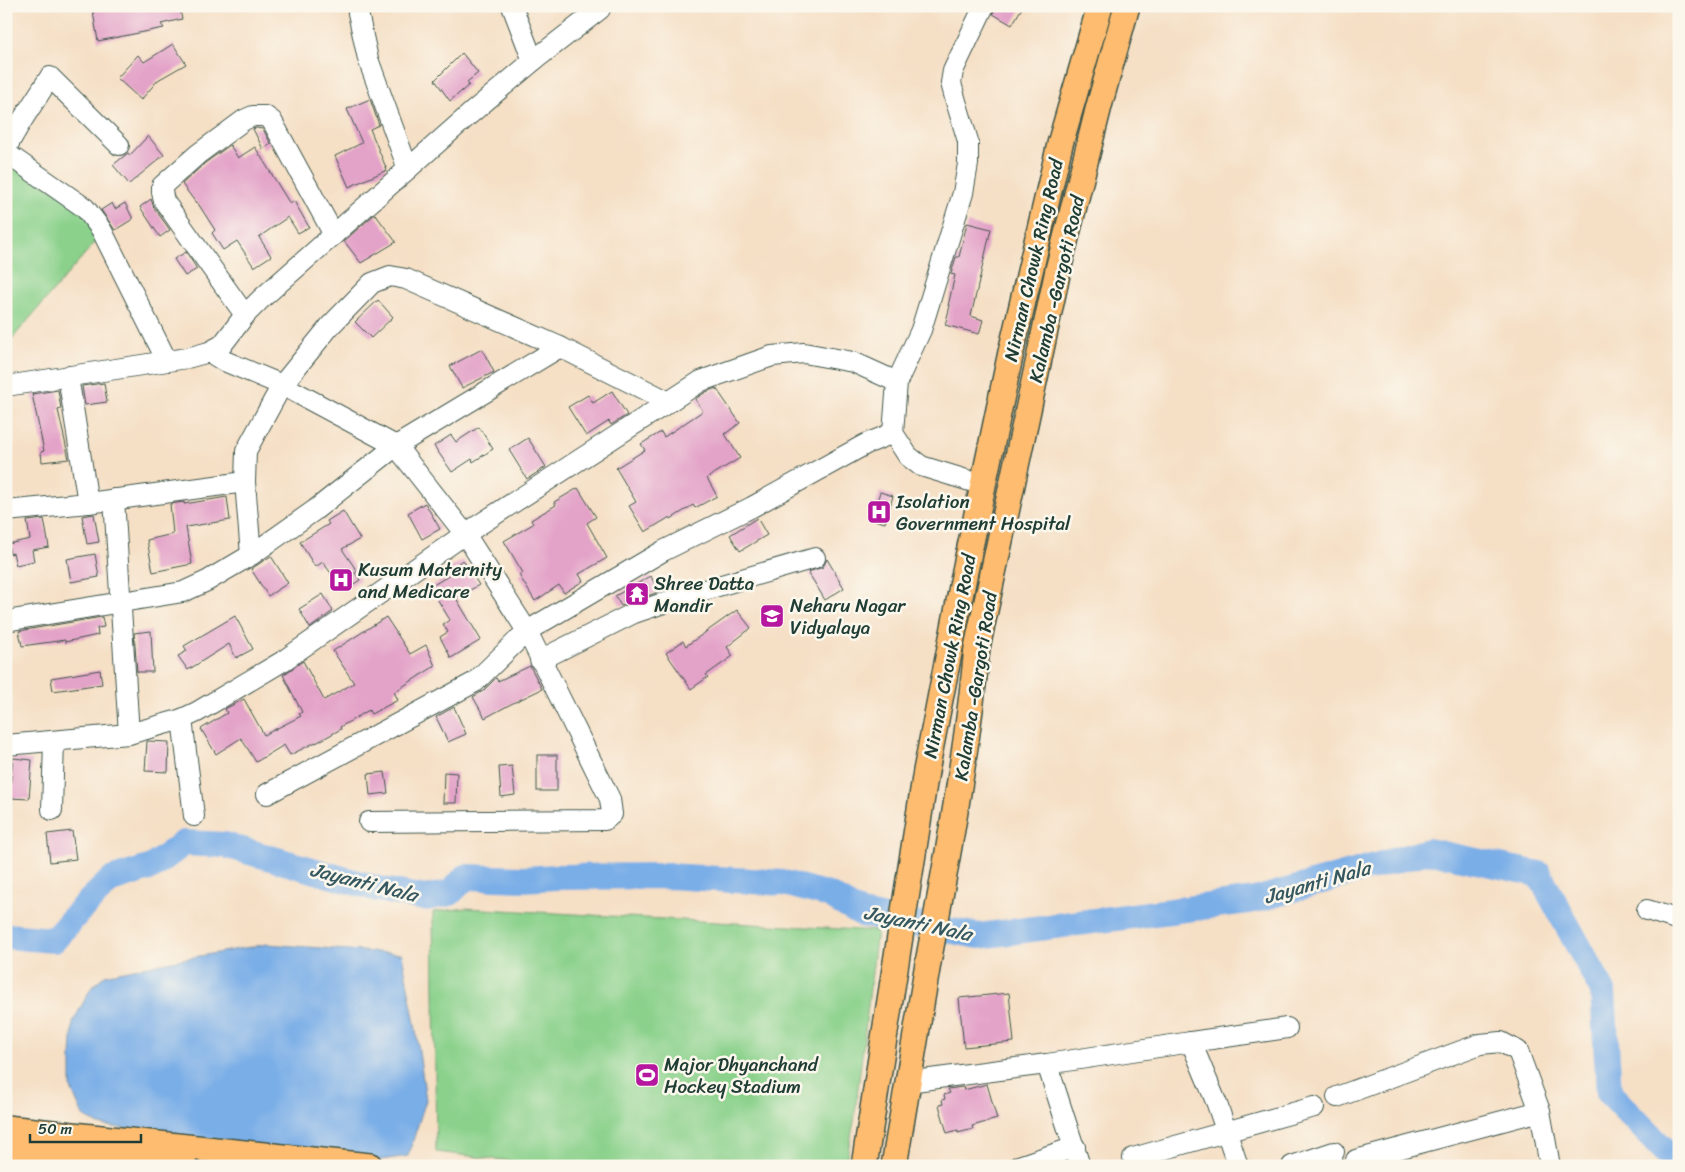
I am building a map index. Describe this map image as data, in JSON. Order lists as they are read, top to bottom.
{
  "streets": {
    "main road": ["Nirman Chowk Ring Road", "Kalamba -Gargoti Road"]
  },
  "water": ["Jayanti Nala"],
  "places": {
    "hospital": ["Isolation Government Hospital", "Kusum Maternity and Medicare"],
    "temple": ["Shree Datta Mandir"],
    "school or university": ["Neharu Nagar Vidyalaya"],
    "sports": ["Major Dhyanchand Hockey Stadium"]
  },
  "scale_bar": "50 m"
}
